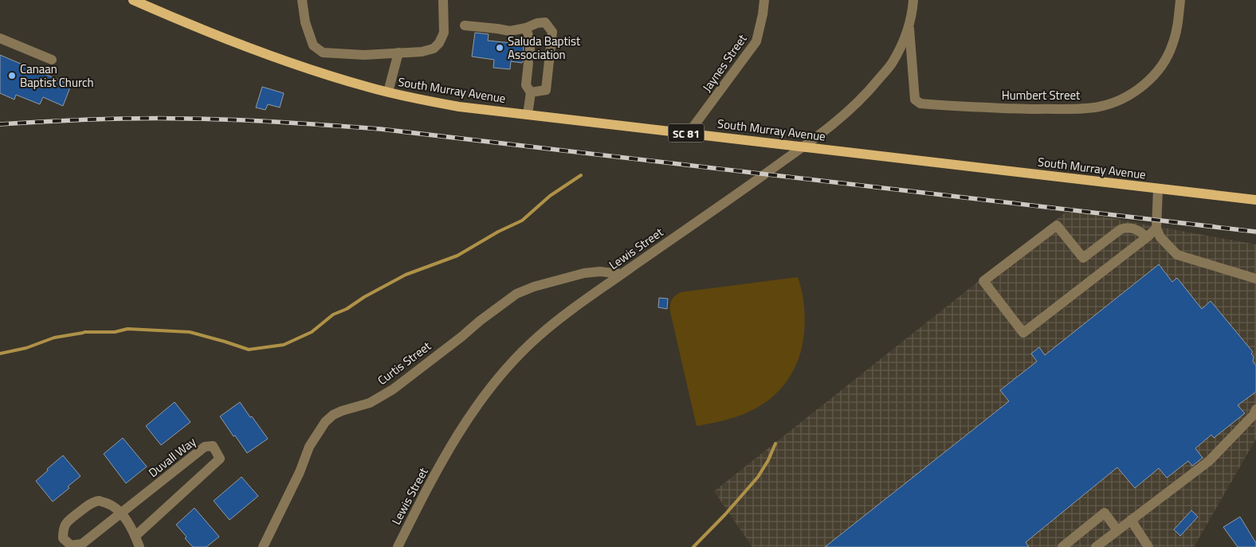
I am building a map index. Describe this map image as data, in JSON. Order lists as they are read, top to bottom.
{
  "streets": {
    "main road": ["South Murray Avenue", "SC 81"],
    "street": [
      "Jaynes Street",
      "Humbert Street",
      "Lewis Street",
      "Curtis Street",
      "Duvall Way"
    ]
  },
  "crossings": [
    ["Jaynes Street", "South Murray Avenue"],
    ["South Murray Avenue", "Lewis Street"],
    ["Humbert Street", "Lewis Street"],
    ["Lewis Street", "Curtis Street"]
  ],
  "places": ["Saluda Baptist Association", "Canaan Baptist Church"]
}
